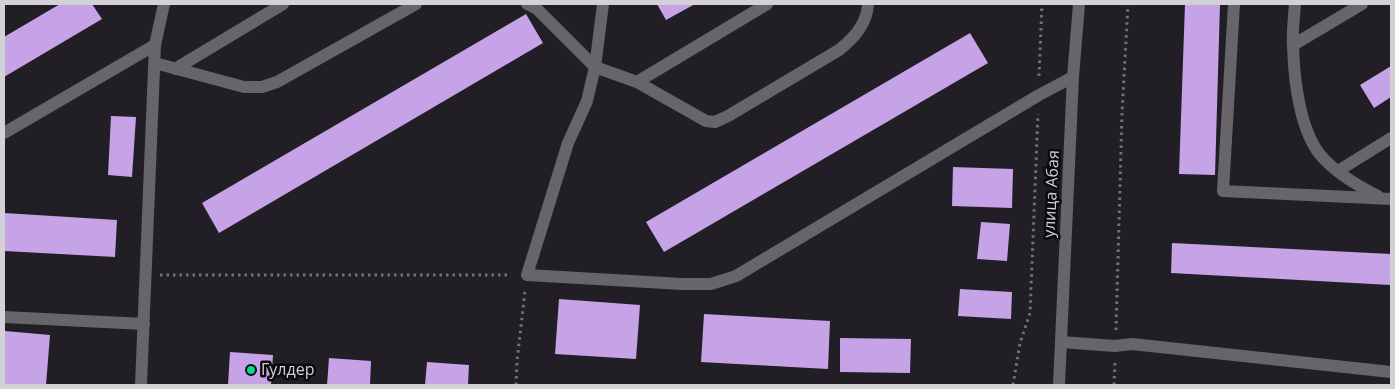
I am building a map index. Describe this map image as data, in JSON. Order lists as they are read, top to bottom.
{
  "streets": {
    "street": ["улица Абая"]
  },
  "places": ["Гулдер"]
}
